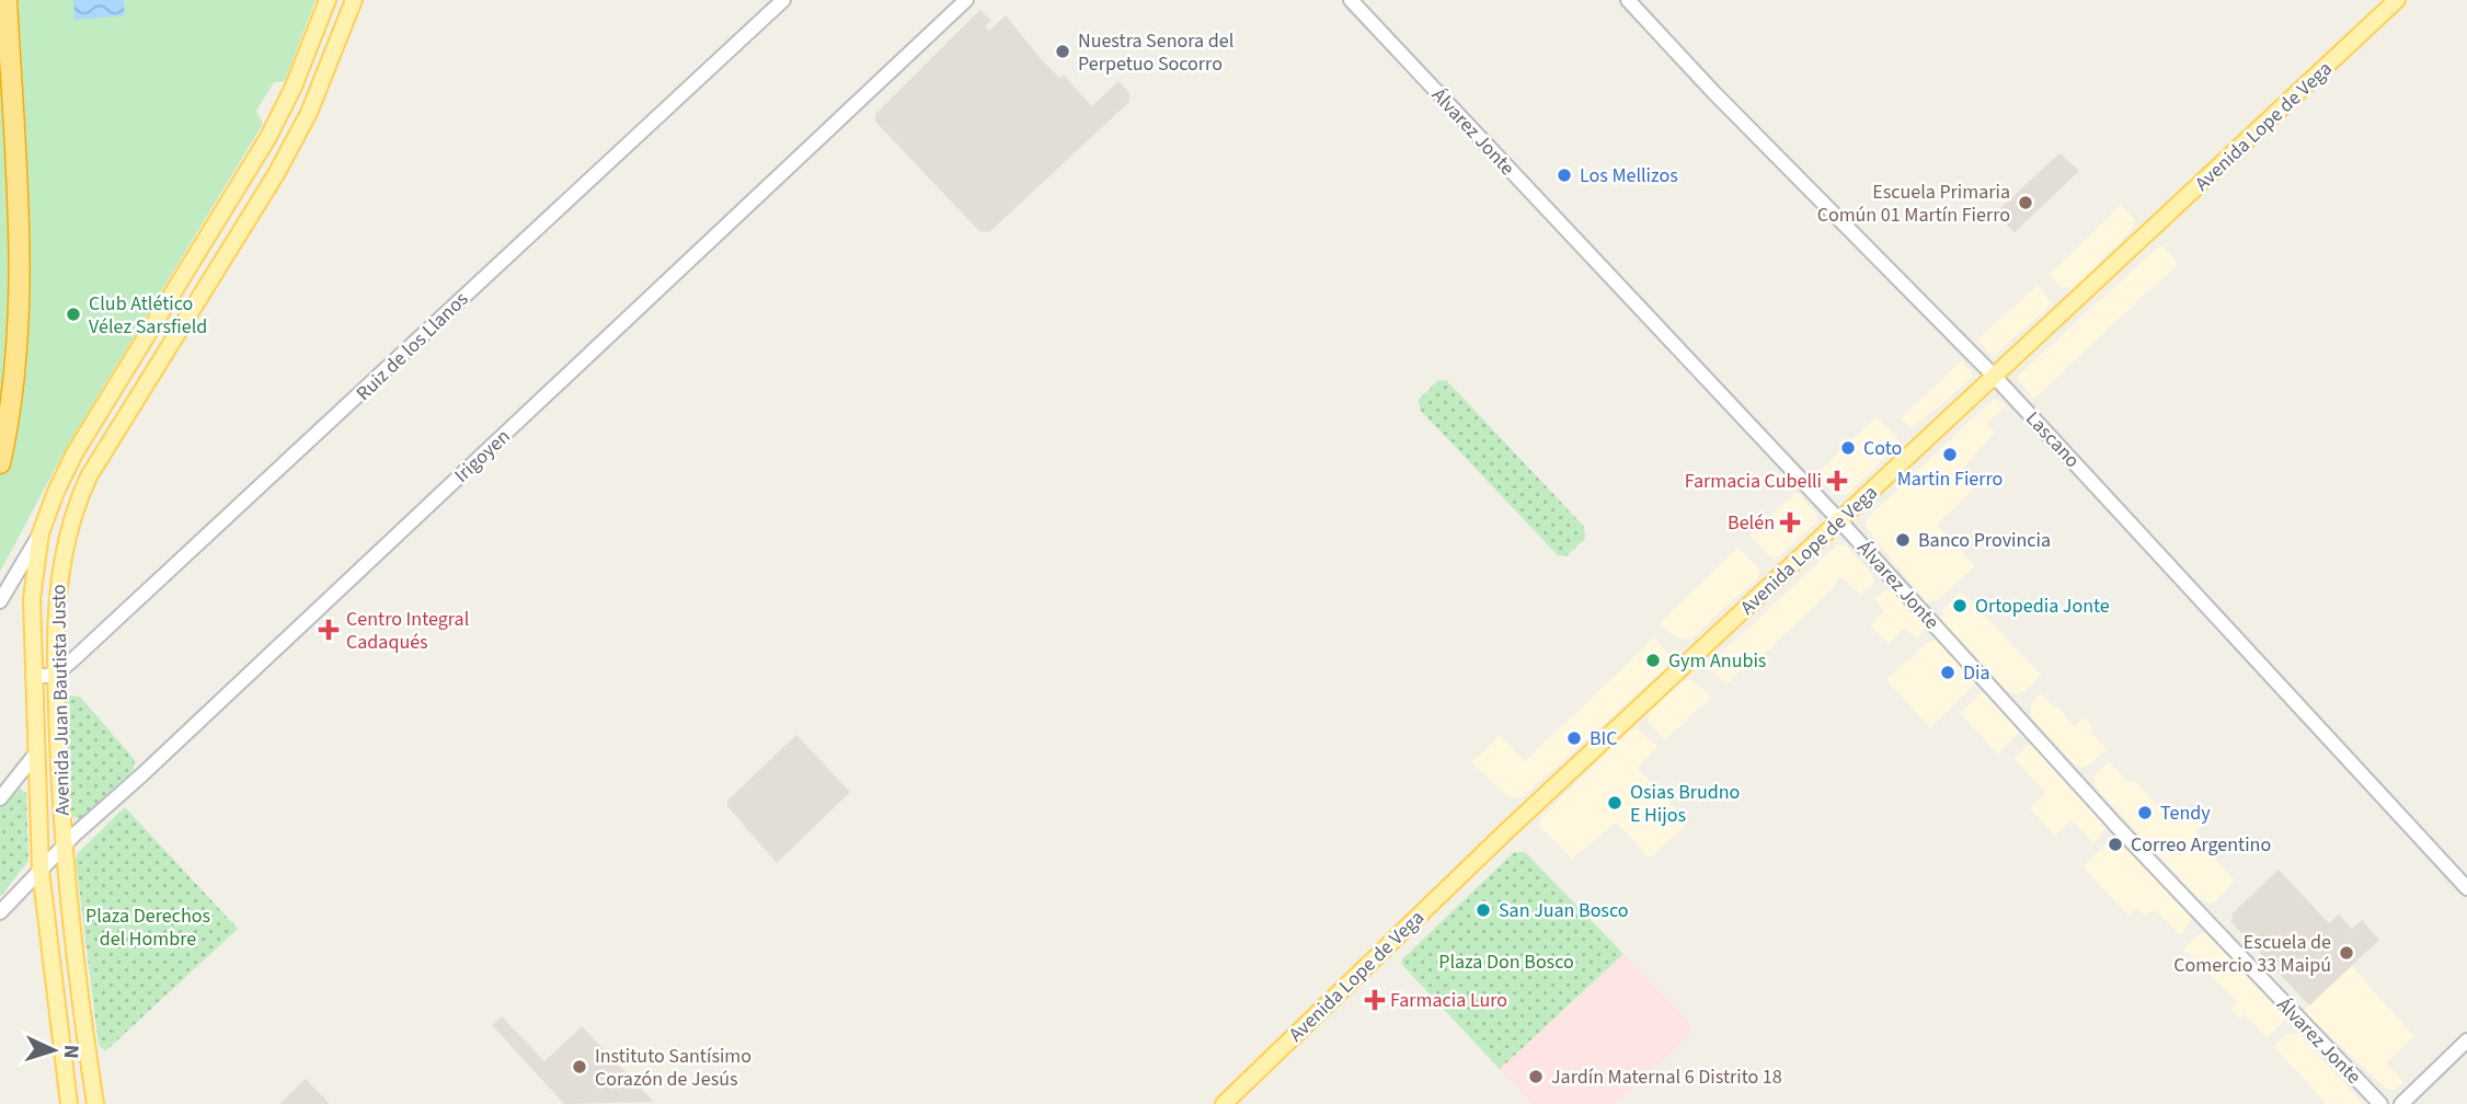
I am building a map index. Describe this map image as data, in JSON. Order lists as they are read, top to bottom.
{
  "streets": {
    "main road": ["Avenida Lope de Vega", "Avenida Juan Bautista Justo"],
    "street": [
      "Álvarez Jonte",
      "Ruiz de los Llanos",
      "Lascano",
      "Irigoyen"
    ]
  },
  "crossings": [
    ["Avenida Lope de Vega", "Álvarez Jonte"],
    ["Avenida Lope de Vega", "Lascano"],
    ["Ruiz de los Llanos", "Avenida Juan Bautista Justo"],
    ["Irigoyen", "Avenida Juan Bautista Justo"]
  ],
  "parks": ["Plaza Derechos del Hombre", "Plaza Don Bosco"],
  "places": {
    "other": [
      "Nuestra Senora del Perpetuo Socorro",
      "Los Mellizos",
      "Escuela Primaria Común 01 Martín Fierro",
      "Club Atlético Vélez Sarsfield",
      "Coto",
      "Martin Fierro",
      "Banco Provincia",
      "Ortopedia Jonte",
      "Gym Anubis",
      "Dia",
      "BIC",
      "Osias Brudno E Hijos",
      "Tendy",
      "Correo Argentino",
      "San Juan Bosco",
      "Escuela de Comercio 33 Maipú",
      "Instituto Santísimo Corazón de Jesús",
      "Jardín Maternal 6 Distrito 18"
    ],
    "health": [
      "Farmacia Cubelli",
      "Belén",
      "Centro Integral Cadaqués",
      "Farmacia Luro"
    ]
  },
  "north": "right"
}
